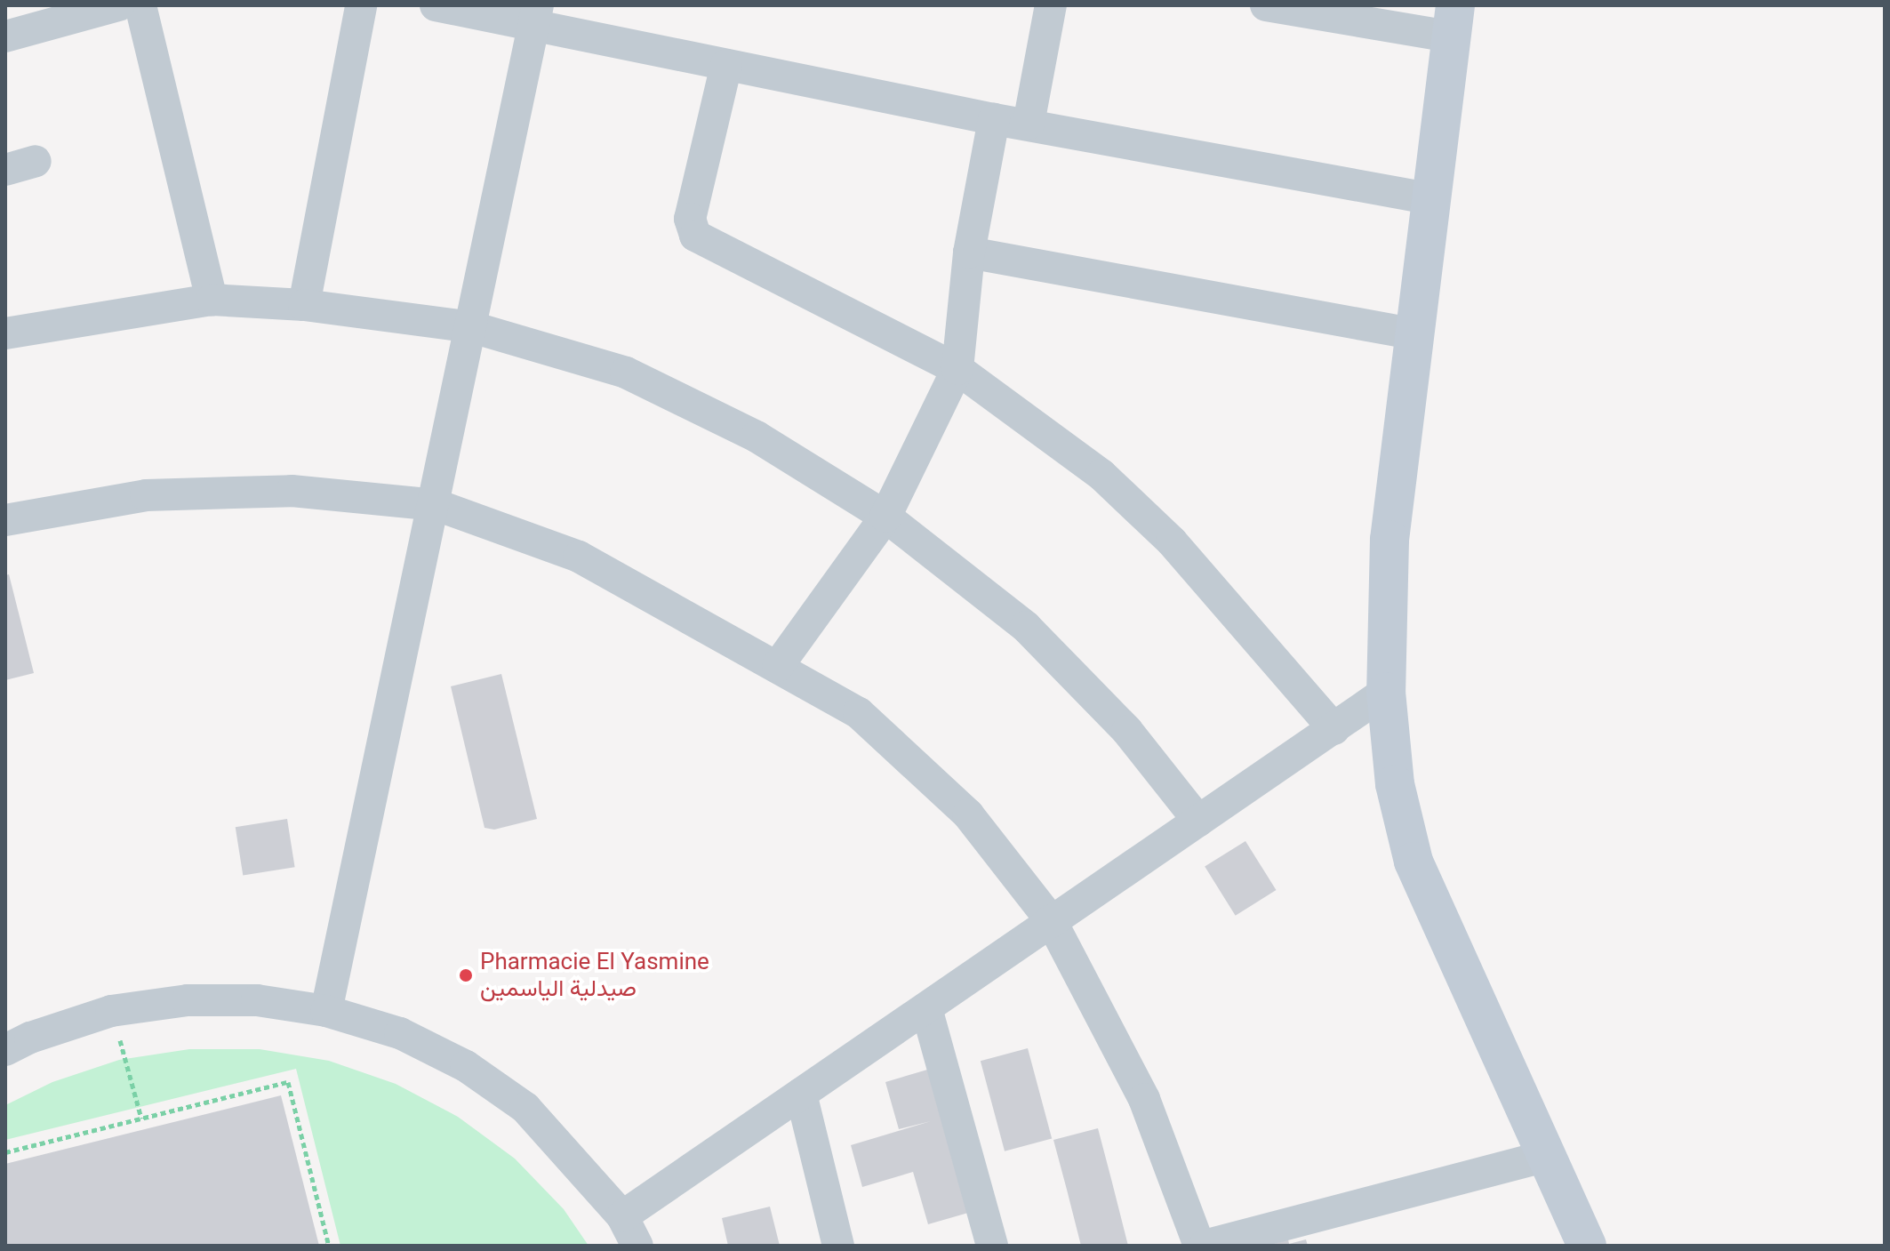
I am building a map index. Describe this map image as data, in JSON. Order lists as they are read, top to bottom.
{
  "places": ["Pharmacie El Yasmine صيدلية الياسمين"]
}
